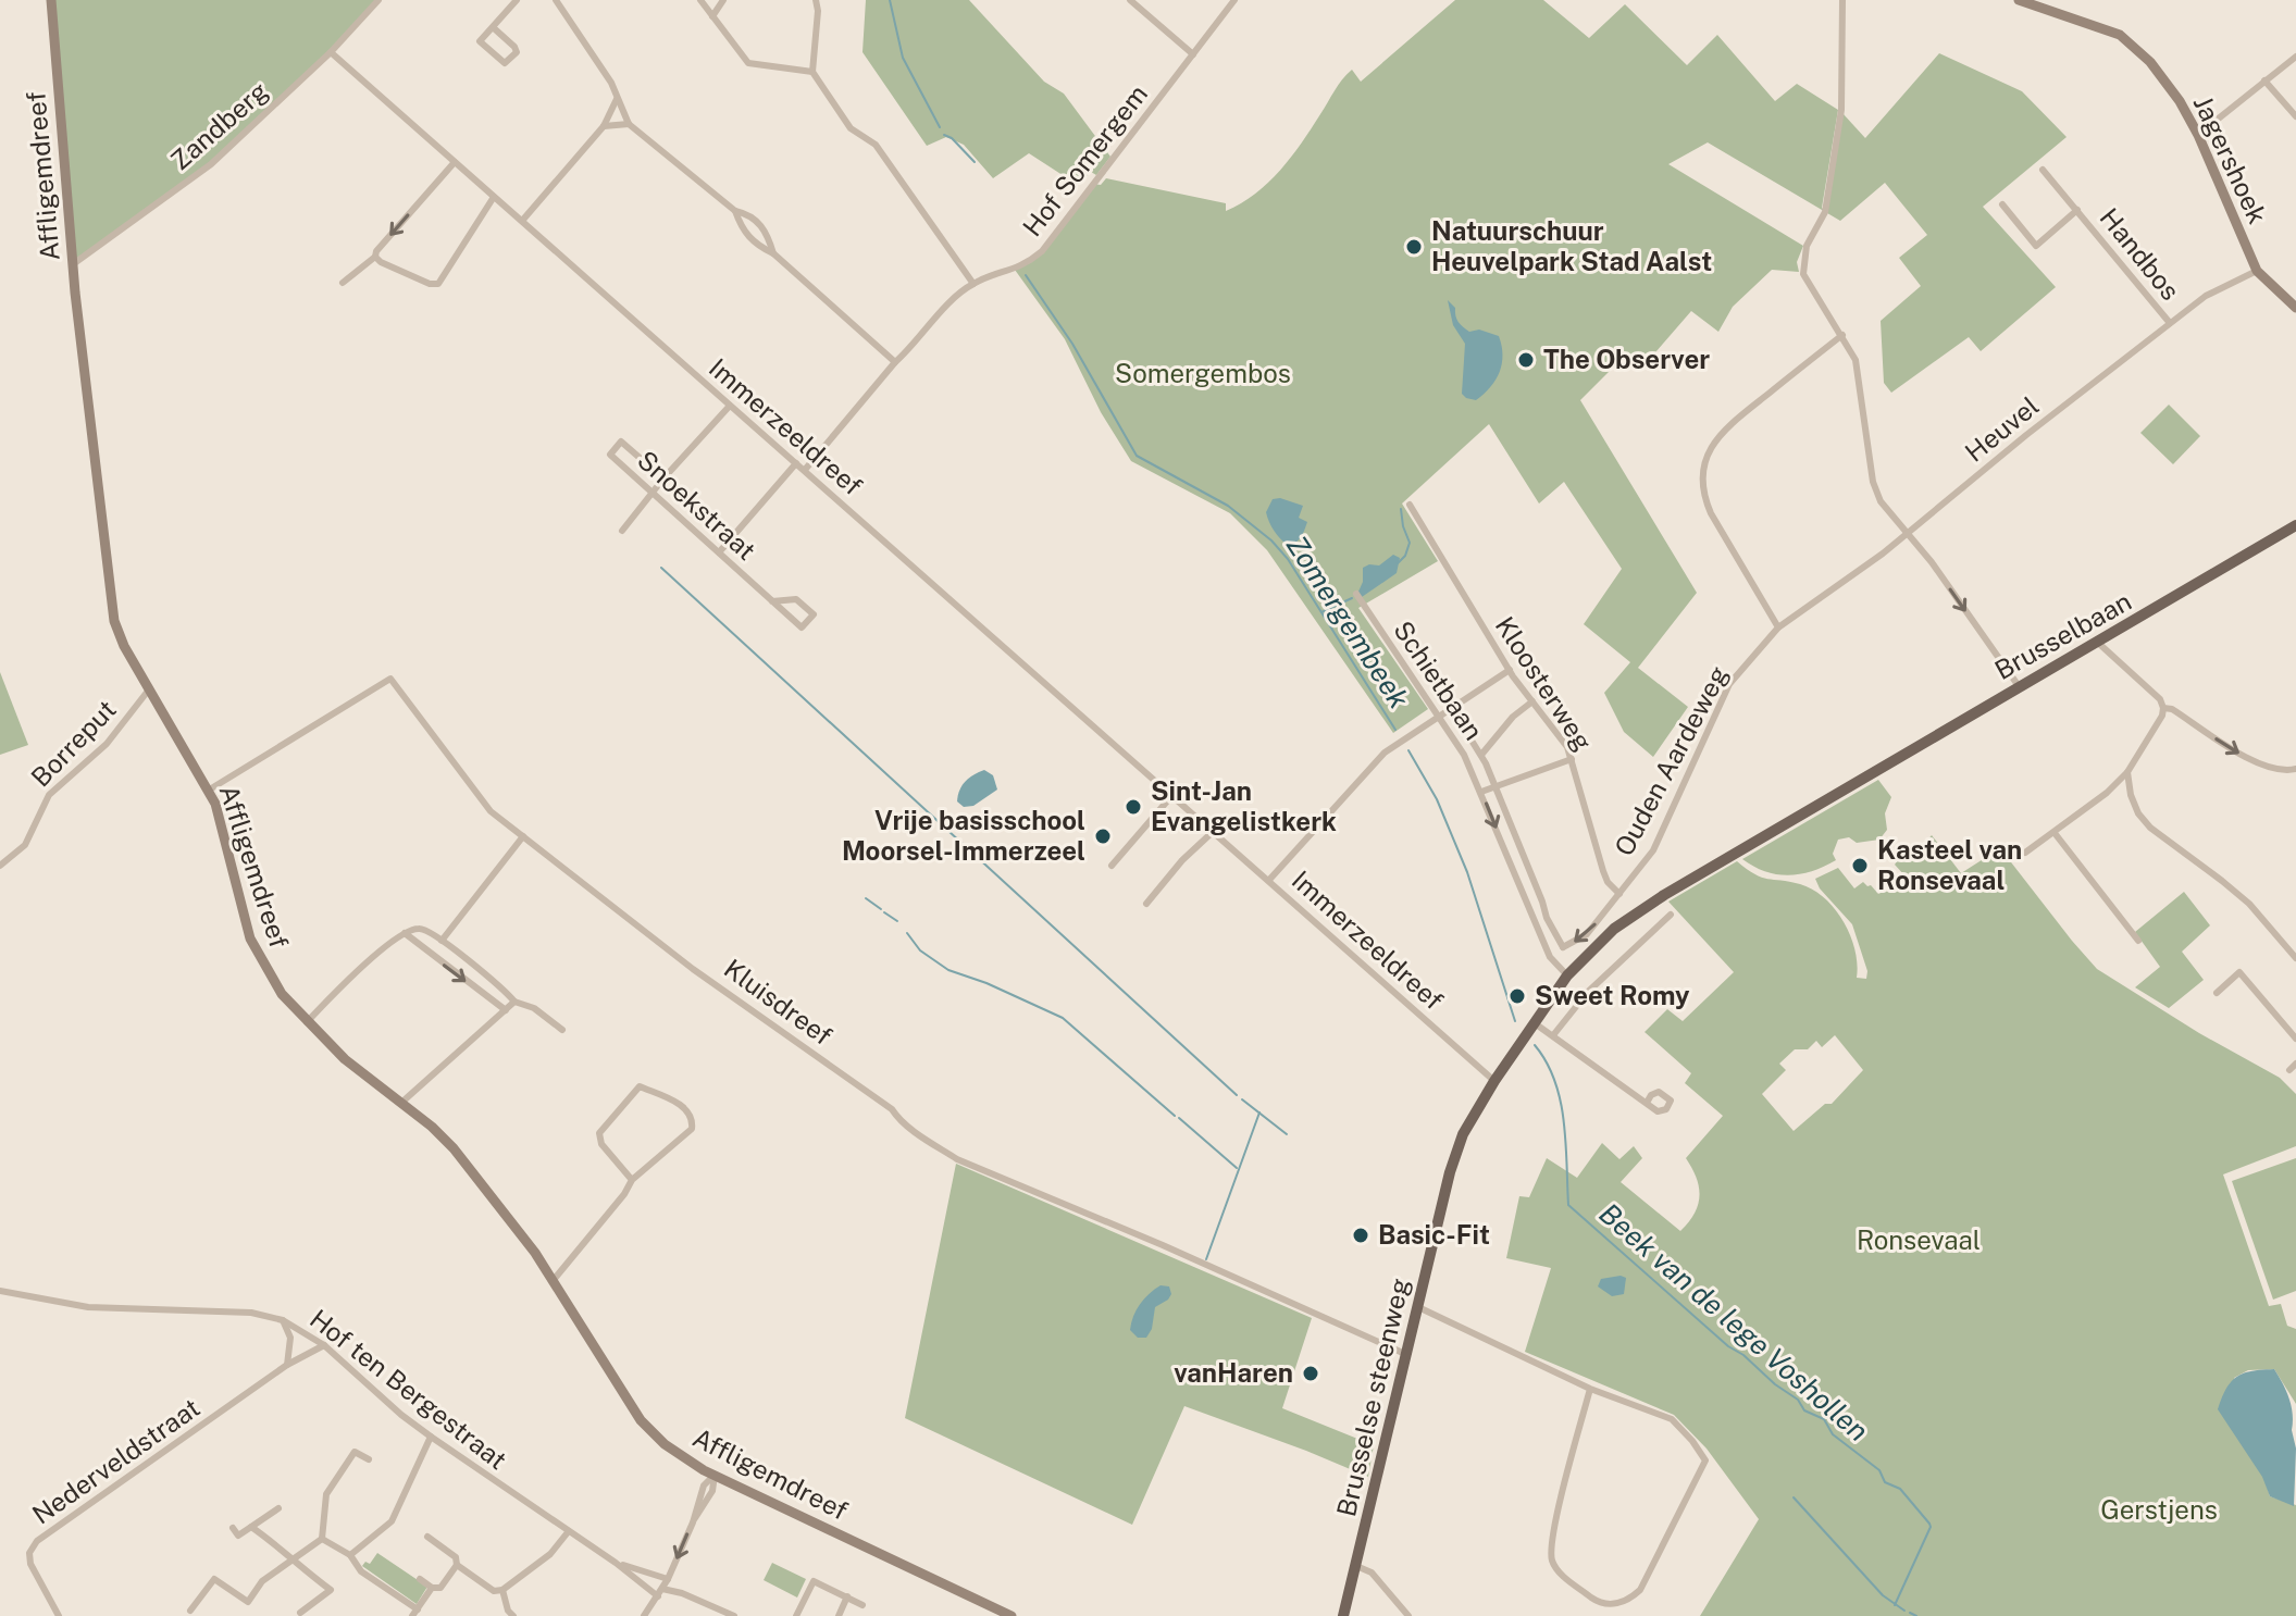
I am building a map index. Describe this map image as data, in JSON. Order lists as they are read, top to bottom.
{
  "streets": {
    "main road": ["Brusselbaan", "Brusselse steenweg"],
    "street": [
      "Zandberg",
      "Jagershoek",
      "Hof Somergem",
      "Affligemdreef",
      "Handbos",
      "Immerzeeldreef",
      "Heuvel",
      "Snoekstraat",
      "Schietbaan",
      "Kloosterweg",
      "Borreput",
      "Ouden Aardeweg",
      "Kluisdreef",
      "Hof ten Bergestraat",
      "Nederveldstraat"
    ]
  },
  "crossings": [
    ["Zandberg", "Affligemdreef"],
    ["Zandberg", "Immerzeeldreef"],
    ["Jagershoek", "Heuvel"],
    ["Hof Somergem", "Immerzeeldreef"],
    ["Affligemdreef", "Borreput"],
    ["Affligemdreef", "Kluisdreef"],
    ["Handbos", "Heuvel"],
    ["Immerzeeldreef", "Brusselse steenweg"],
    ["Heuvel", "Ouden Aardeweg"],
    ["Brusselbaan", "Brusselse steenweg"],
    ["Schietbaan", "Ouden Aardeweg"],
    ["Schietbaan", "Brusselse steenweg"],
    ["Kloosterweg", "Ouden Aardeweg"],
    ["Kluisdreef", "Brusselse steenweg"],
    ["Hof ten Bergestraat", "Nederveldstraat"]
  ],
  "water": ["Zomergembeek", "Beek van de lege Voshollen"],
  "parks": ["Somergembos", "Ronsevaal", "Gerstjens"],
  "places": [
    "Natuurschuur Heuvelpark Stad Aalst",
    "The Observer",
    "Sint-Jan Evangelistkerk",
    "Vrije basisschool Moorsel-Immerzeel",
    "Kasteel van Ronsevaal",
    "Sweet Romy",
    "Basic-Fit",
    "vanHaren"
  ]
}
